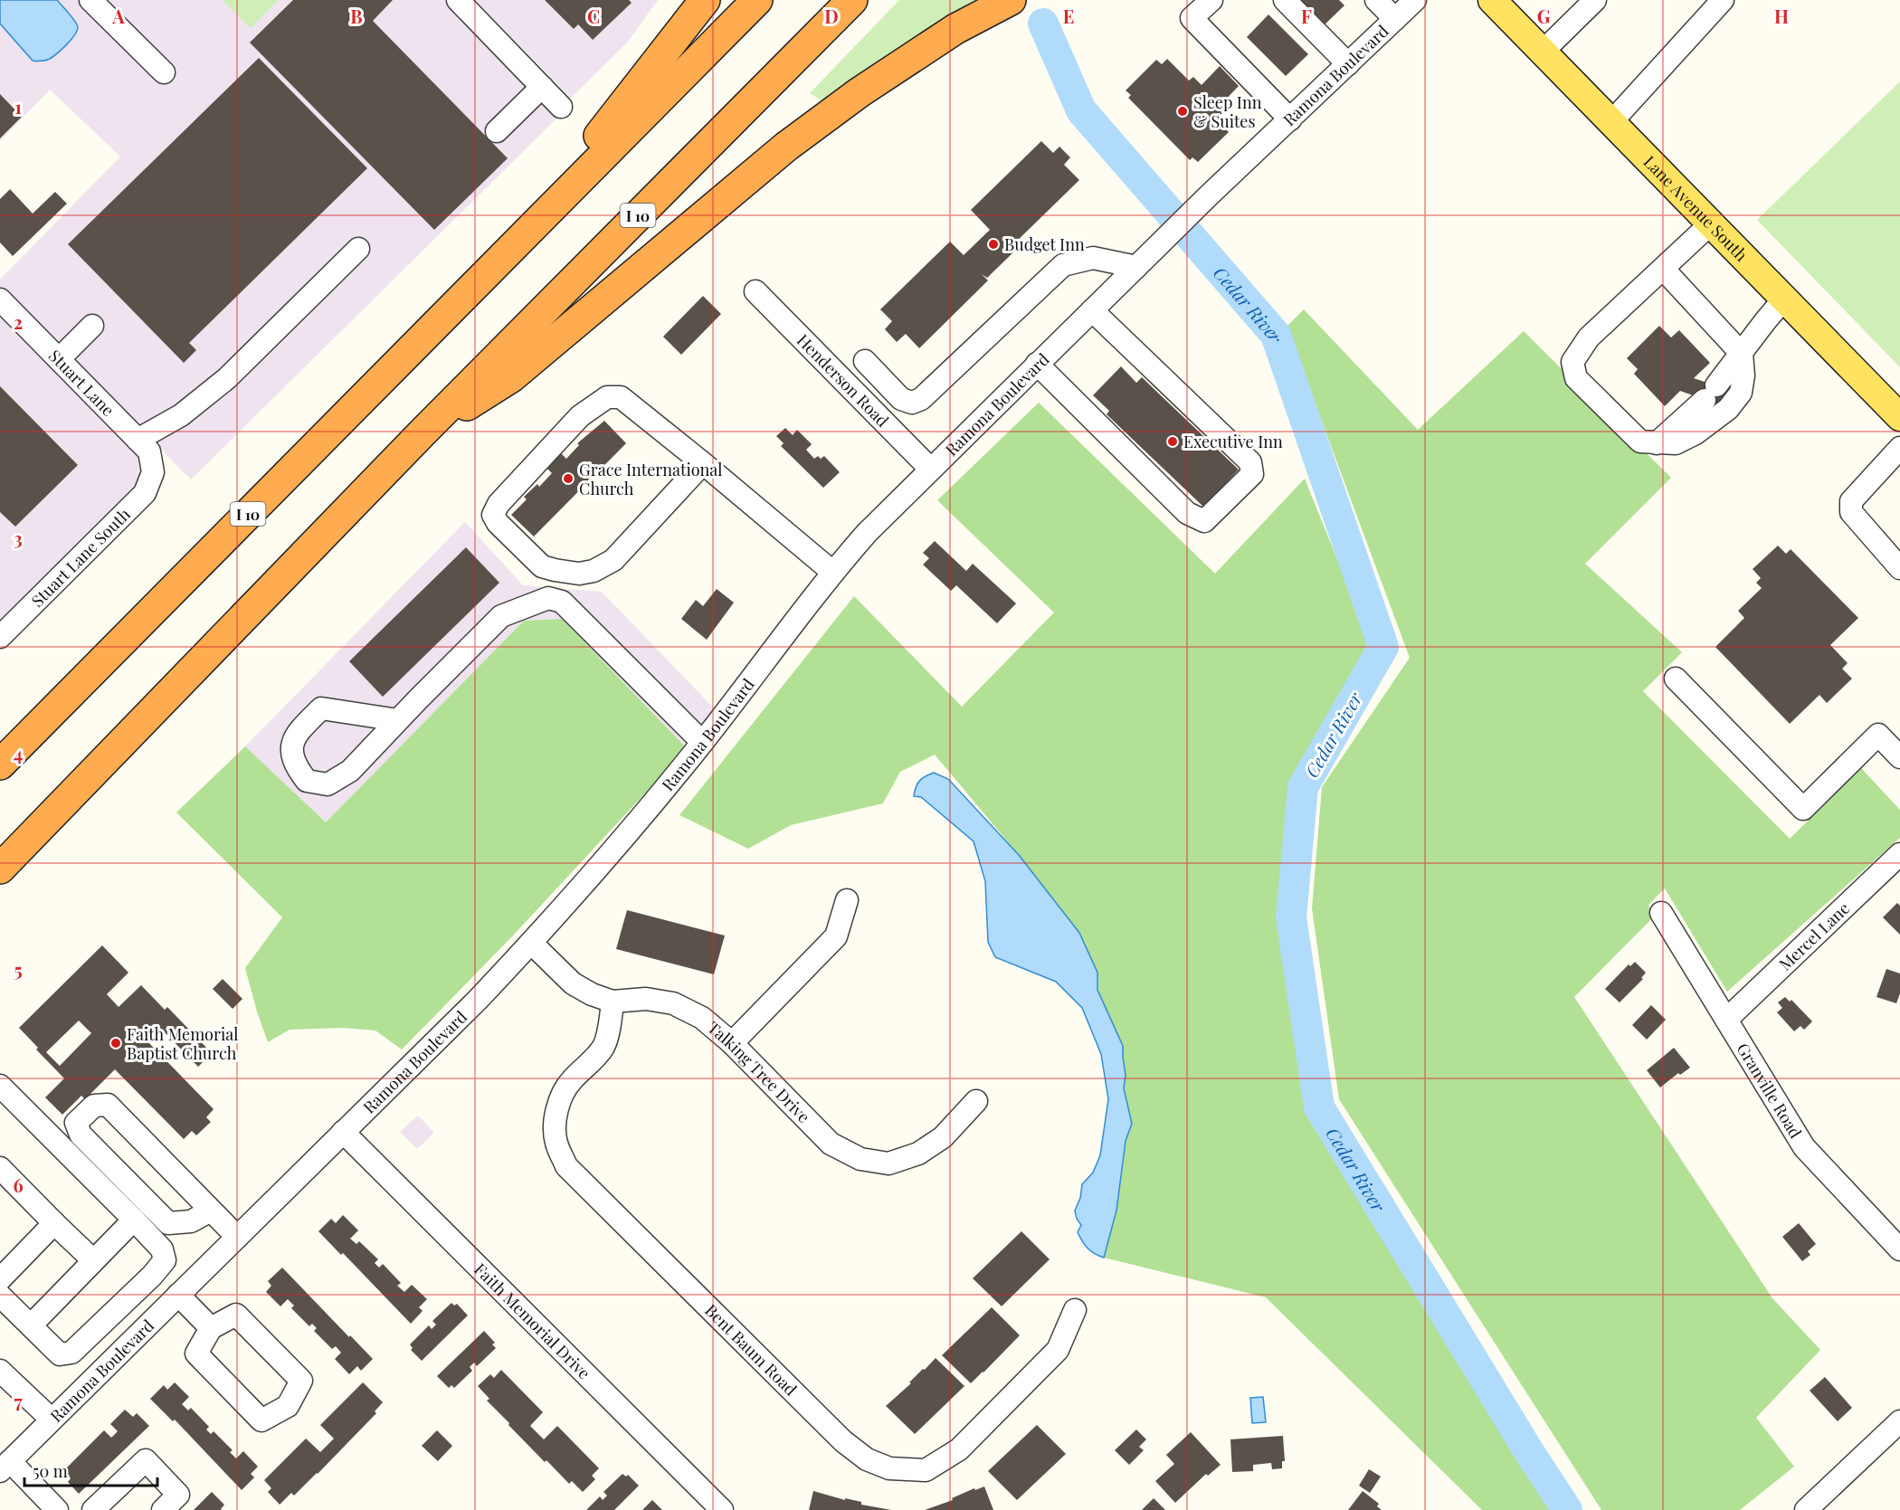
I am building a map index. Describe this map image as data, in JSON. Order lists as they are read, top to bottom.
{
  "streets": {
    "highway": ["I 10"],
    "main road": ["Lane Avenue South"],
    "street": [
      "Ramona Boulevard",
      "Henderson Road",
      "Stuart Lane",
      "Stuart Lane South",
      "Mercel Lane",
      "Talking Tree Drive",
      "Granville Road",
      "Faith Memorial Drive",
      "Bent Baum Road"
    ]
  },
  "crossings": [
    ["Ramona Boulevard", "Henderson Road"],
    ["Ramona Boulevard", "Talking Tree Drive"],
    ["Ramona Boulevard", "Faith Memorial Drive"],
    ["Stuart Lane", "Stuart Lane South"],
    ["Mercel Lane", "Granville Road"],
    ["Talking Tree Drive", "Bent Baum Road"]
  ],
  "water": ["Cedar River"],
  "places": [
    "Sleep Inn & Suites",
    "Budget Inn",
    "Executive Inn",
    "Grace International Church",
    "Faith Memorial Baptist Church"
  ],
  "scale_bar": "50 m",
  "grid": {
    "columns": [
      "A",
      "B",
      "C",
      "D",
      "E",
      "F",
      "G",
      "H"
    ],
    "rows": [
      "1",
      "2",
      "3",
      "4",
      "5",
      "6",
      "7"
    ]
  }
}
